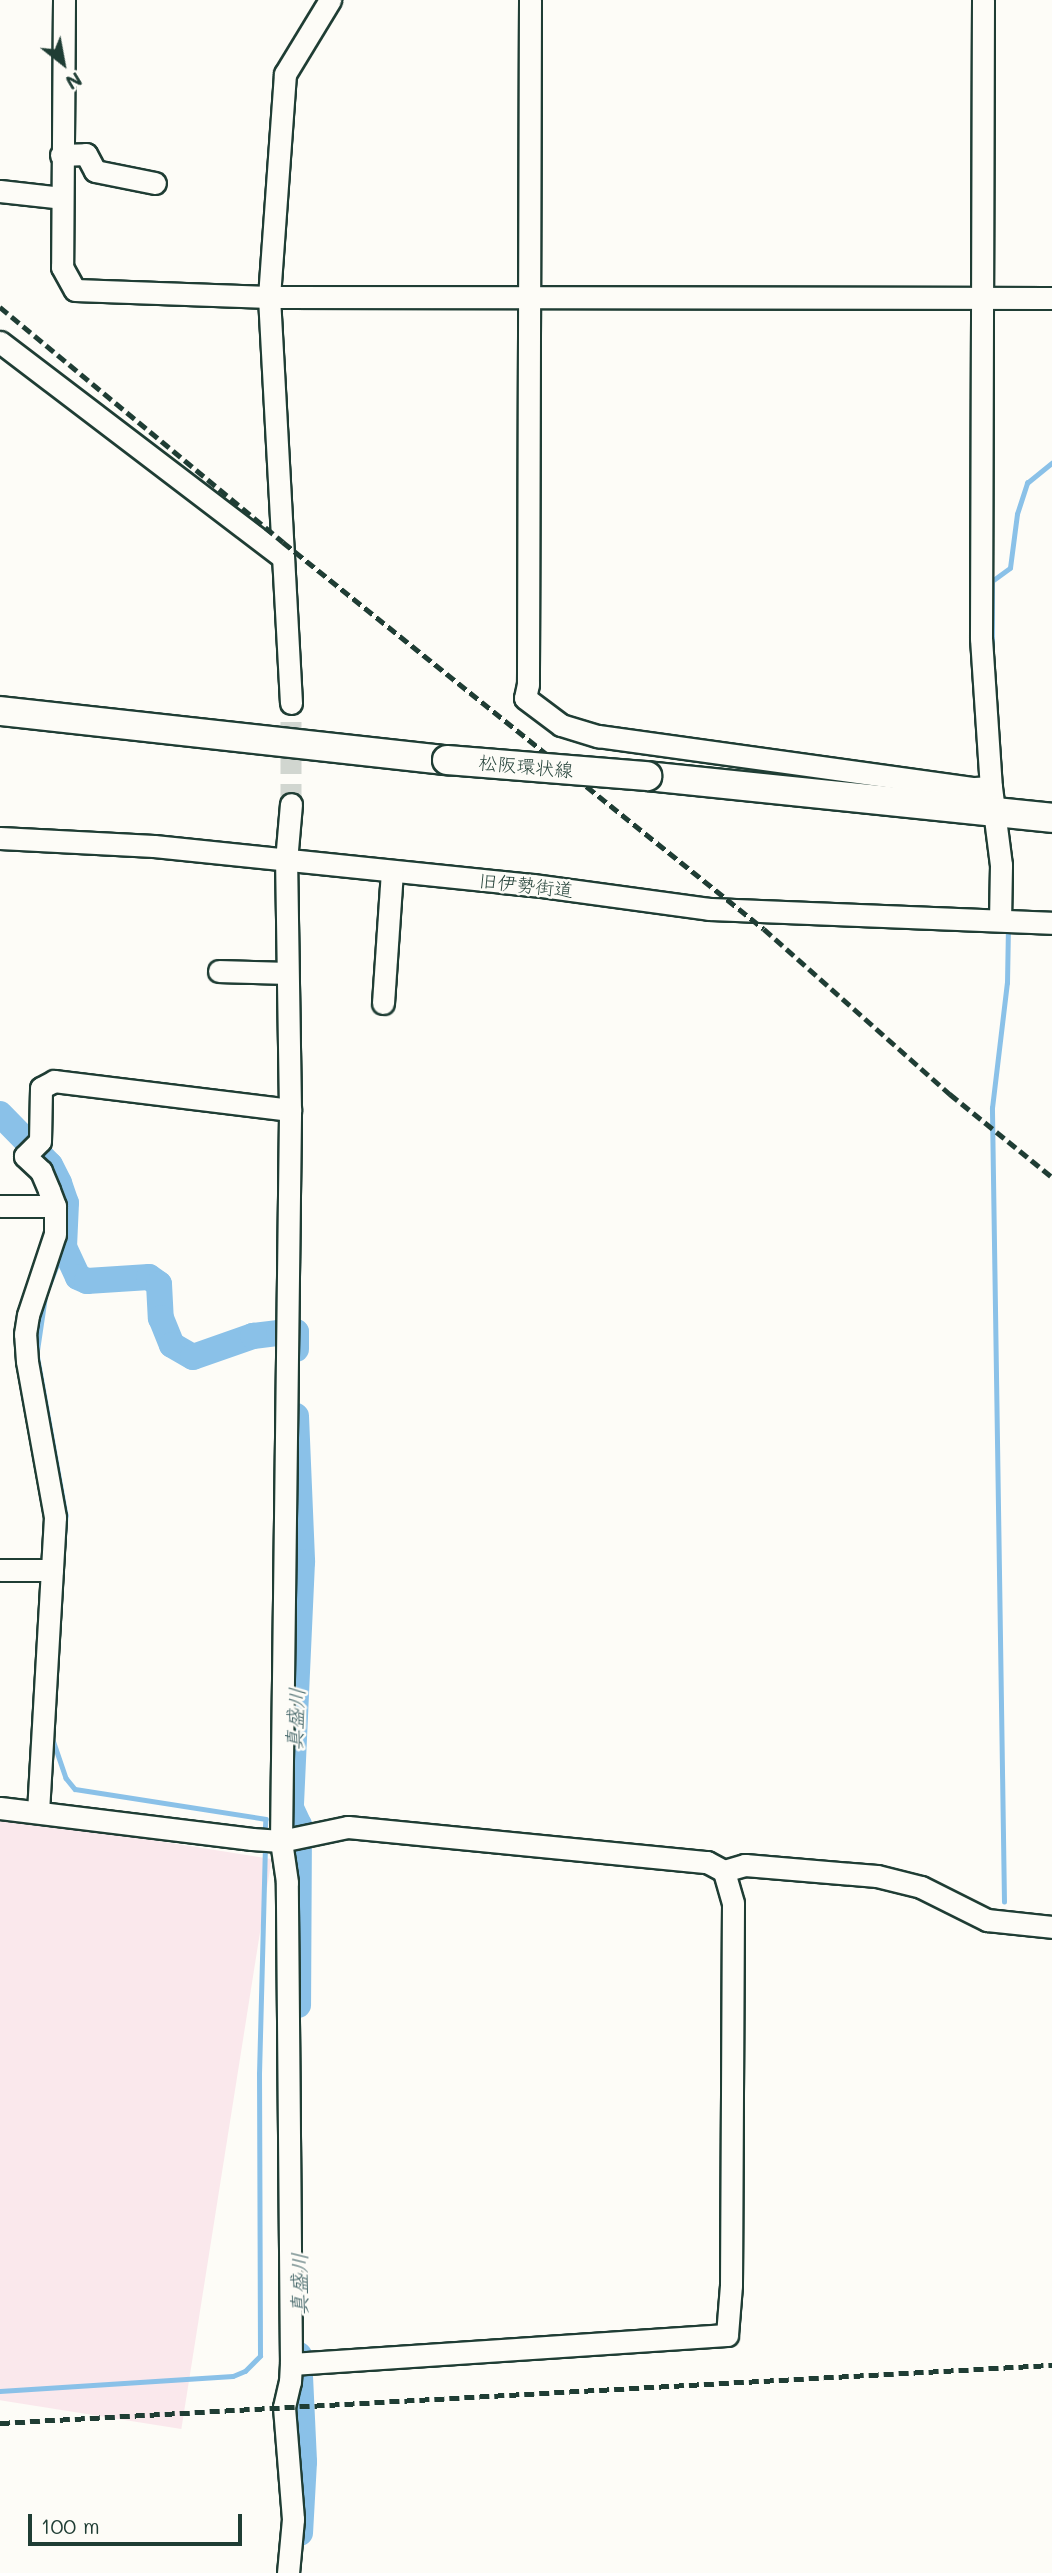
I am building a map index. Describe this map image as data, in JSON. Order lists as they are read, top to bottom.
{
  "streets": {
    "main road": ["松阪環状線"],
    "street": ["旧伊勢街道"]
  },
  "water": ["真盛川"],
  "scale_bar": "100 m",
  "north": "bottom right"
}
